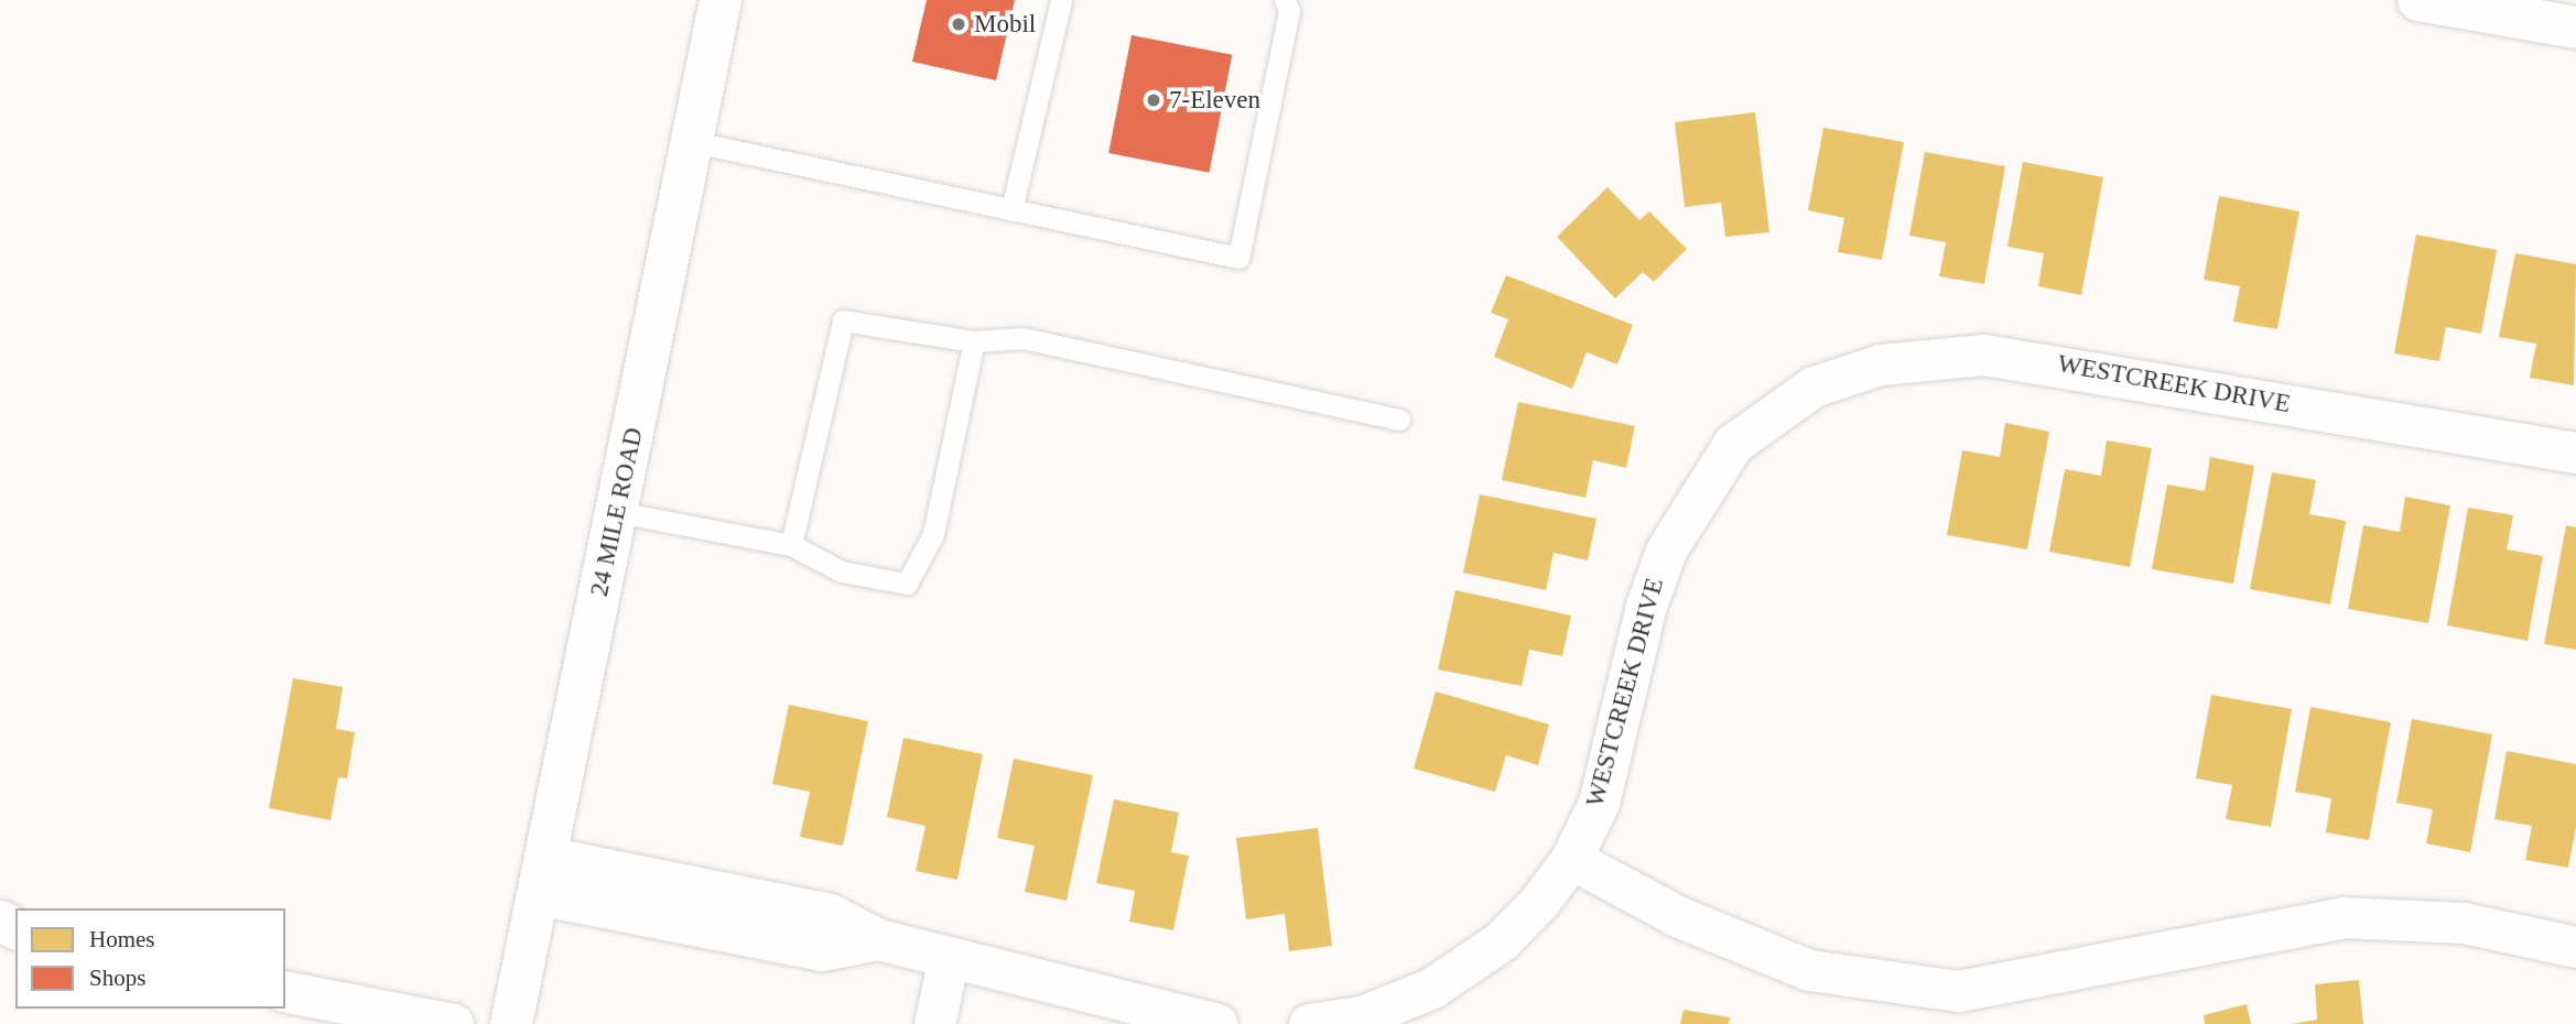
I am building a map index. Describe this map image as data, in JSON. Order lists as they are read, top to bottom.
{
  "streets": {
    "street": ["WESTCREEK DRIVE", "24 MILE ROAD"]
  },
  "places": ["Mobil", "7-Eleven"],
  "legend": ["Homes", "Shops"]
}
